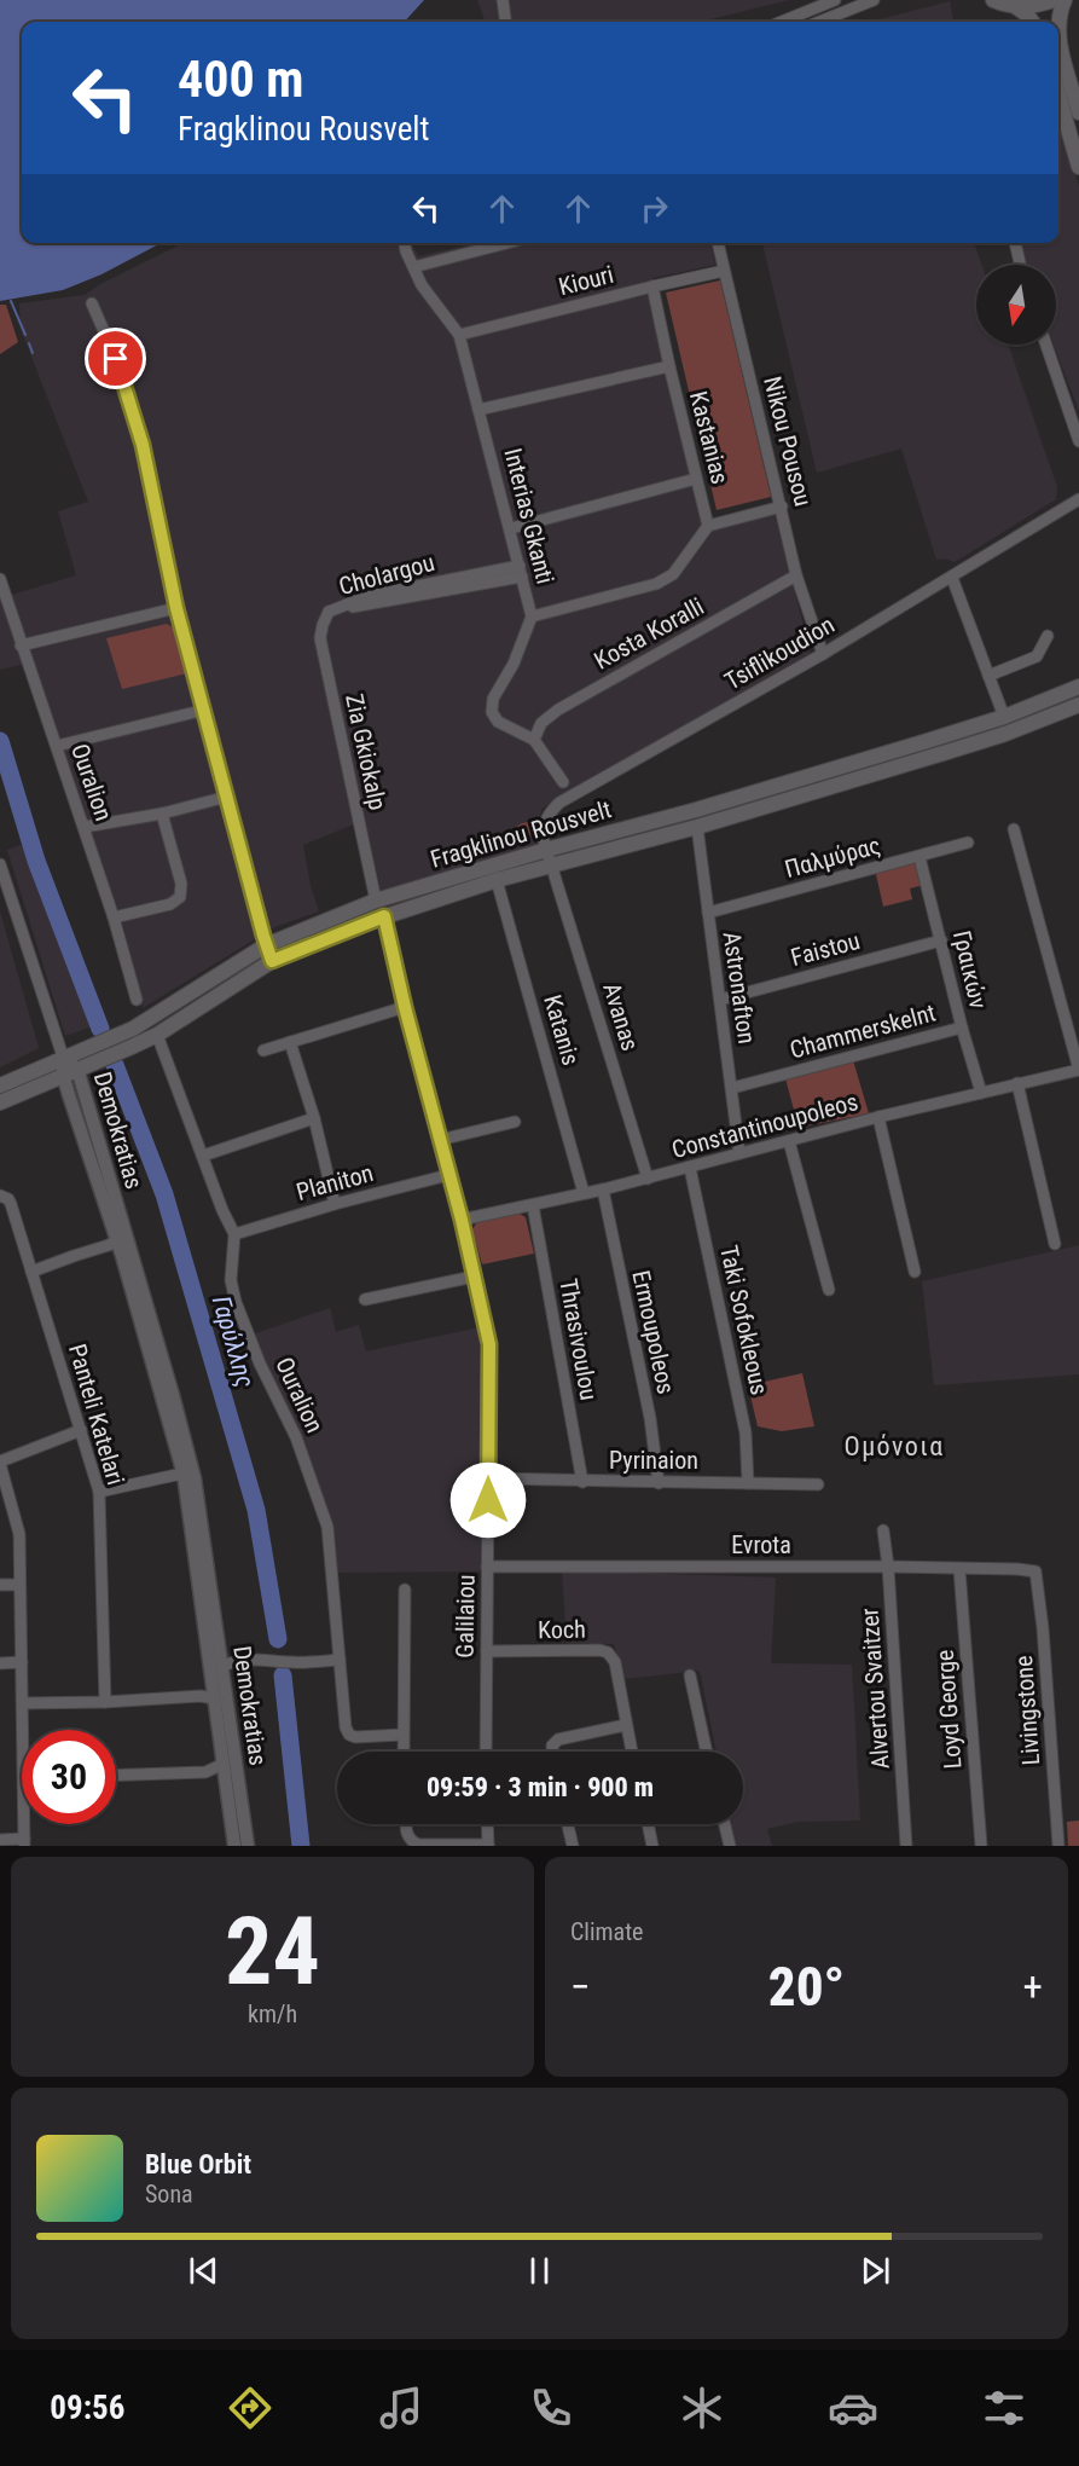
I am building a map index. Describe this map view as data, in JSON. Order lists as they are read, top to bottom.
{
  "streets": {
    "main road": ["Fragklinou Rousvelt"],
    "street": [
      "Kiouri",
      "Kastanias",
      "Nikou Pousou",
      "Interias Gkanti",
      "Cholargou",
      "Kosta Koralli",
      "Tsiflikoudion",
      "Zia Gkiokalp",
      "Ouralion",
      "Παλμύρας",
      "Faistou",
      "Γραικών",
      "Astronafton",
      "Avanas",
      "Katanis",
      "Chammerskelnt",
      "Constantinoupoleos",
      "Demokratias",
      "Planiton",
      "Taki Sofokleous",
      "Ermoupoleos",
      "Thrasivoulou",
      "Panteli Katelari",
      "Pyrinaion",
      "Evrota",
      "Galilaiou",
      "Koch",
      "Alvertou Svaitzer",
      "Loyd George",
      "Livingstone"
    ]
  },
  "crossings": [
    ["Kiouri", "Kastanias"],
    ["Kiouri", "Nikou Pousou"],
    ["Kiouri", "Interias Gkanti"],
    ["Nikou Pousou", "Kosta Koralli"],
    ["Nikou Pousou", "Tsiflikoudion"],
    ["Interias Gkanti", "Cholargou"],
    ["Interias Gkanti", "Kosta Koralli"],
    ["Cholargou", "Zia Gkiokalp"],
    ["Tsiflikoudion", "Fragklinou Rousvelt"],
    ["Tsiflikoudion", "Avanas"],
    ["Zia Gkiokalp", "Fragklinou Rousvelt"],
    ["Ouralion", "Fragklinou Rousvelt"],
    ["Ouralion", "Planiton"],
    ["Fragklinou Rousvelt", "Astronafton"],
    ["Fragklinou Rousvelt", "Avanas"],
    ["Fragklinou Rousvelt", "Katanis"],
    ["Fragklinou Rousvelt", "Demokratias"],
    ["Fragklinou Rousvelt", "Galilaiou"],
    ["Παλμύρας", "Γραικών"],
    ["Παλμύρας", "Astronafton"],
    ["Faistou", "Γραικών"],
    ["Faistou", "Astronafton"],
    ["Γραικών", "Chammerskelnt"],
    ["Γραικών", "Constantinoupoleos"],
    ["Astronafton", "Chammerskelnt"],
    ["Astronafton", "Constantinoupoleos"],
    ["Avanas", "Constantinoupoleos"],
    ["Katanis", "Constantinoupoleos"],
    ["Constantinoupoleos", "Taki Sofokleous"],
    ["Constantinoupoleos", "Ermoupoleos"],
    ["Constantinoupoleos", "Thrasivoulou"],
    ["Constantinoupoleos", "Galilaiou"],
    ["Planiton", "Galilaiou"],
    ["Taki Sofokleous", "Pyrinaion"],
    ["Ermoupoleos", "Pyrinaion"],
    ["Thrasivoulou", "Pyrinaion"],
    ["Pyrinaion", "Galilaiou"],
    ["Evrota", "Galilaiou"],
    ["Evrota", "Alvertou Svaitzer"],
    ["Evrota", "Loyd George"],
    ["Evrota", "Livingstone"],
    ["Galilaiou", "Koch"]
  ],
  "districts": ["Ομόνοια"],
  "water": ["Γαρύλλης"],
  "north": "bottom",
  "page": {
    "turn": ["400 m", "Fragklinou Rousvelt"],
    "limit": "30",
    "trip": "09:59 · 3 min · 900 m",
    "tile": [
      ["24", "km/h"],
      "Climate"
    ],
    "heat": ["−", "20°", "+"],
    "song": ["Blue Orbit", "Sona"],
    "tabs": "09:56"
  }
}
